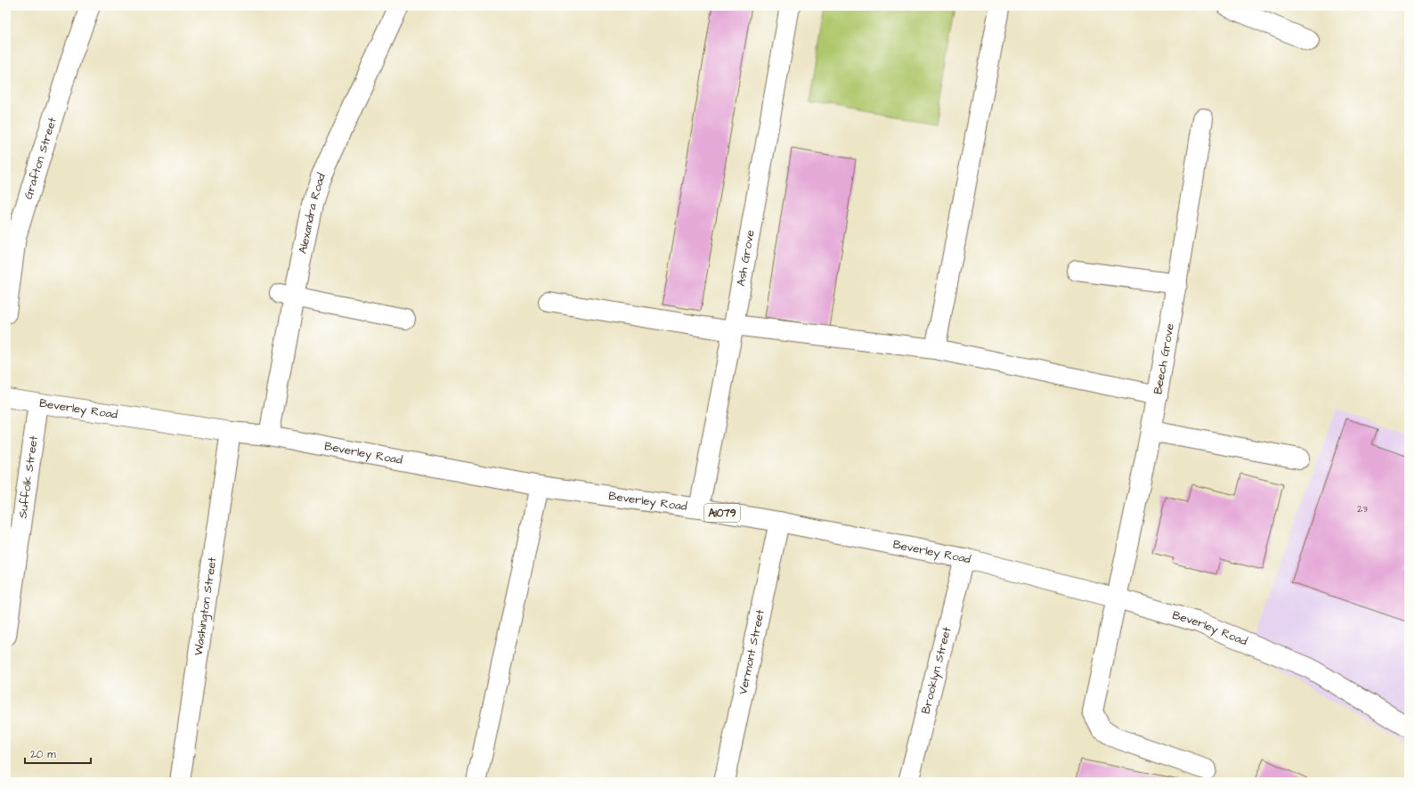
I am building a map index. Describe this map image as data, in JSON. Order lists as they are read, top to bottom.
{
  "streets": {
    "street": [
      "Grafton Street",
      "Alexandra Road",
      "Ash Grove",
      "Beech Grove",
      "Beverley Road",
      "Suffolk Street",
      "A1079",
      "Washington Street",
      "Vermont Street",
      "Brooklyn Street"
    ]
  },
  "crossings": [
    ["Alexandra Road", "Beverley Road"],
    ["Ash Grove", "Beverley Road"],
    ["Beech Grove", "Beverley Road"],
    ["Beverley Road", "Suffolk Street"],
    ["Beverley Road", "Washington Street"],
    ["Beverley Road", "Vermont Street"],
    ["Beverley Road", "Brooklyn Street"]
  ],
  "house_numbers": ["23"],
  "scale_bar": "20 m"
}
